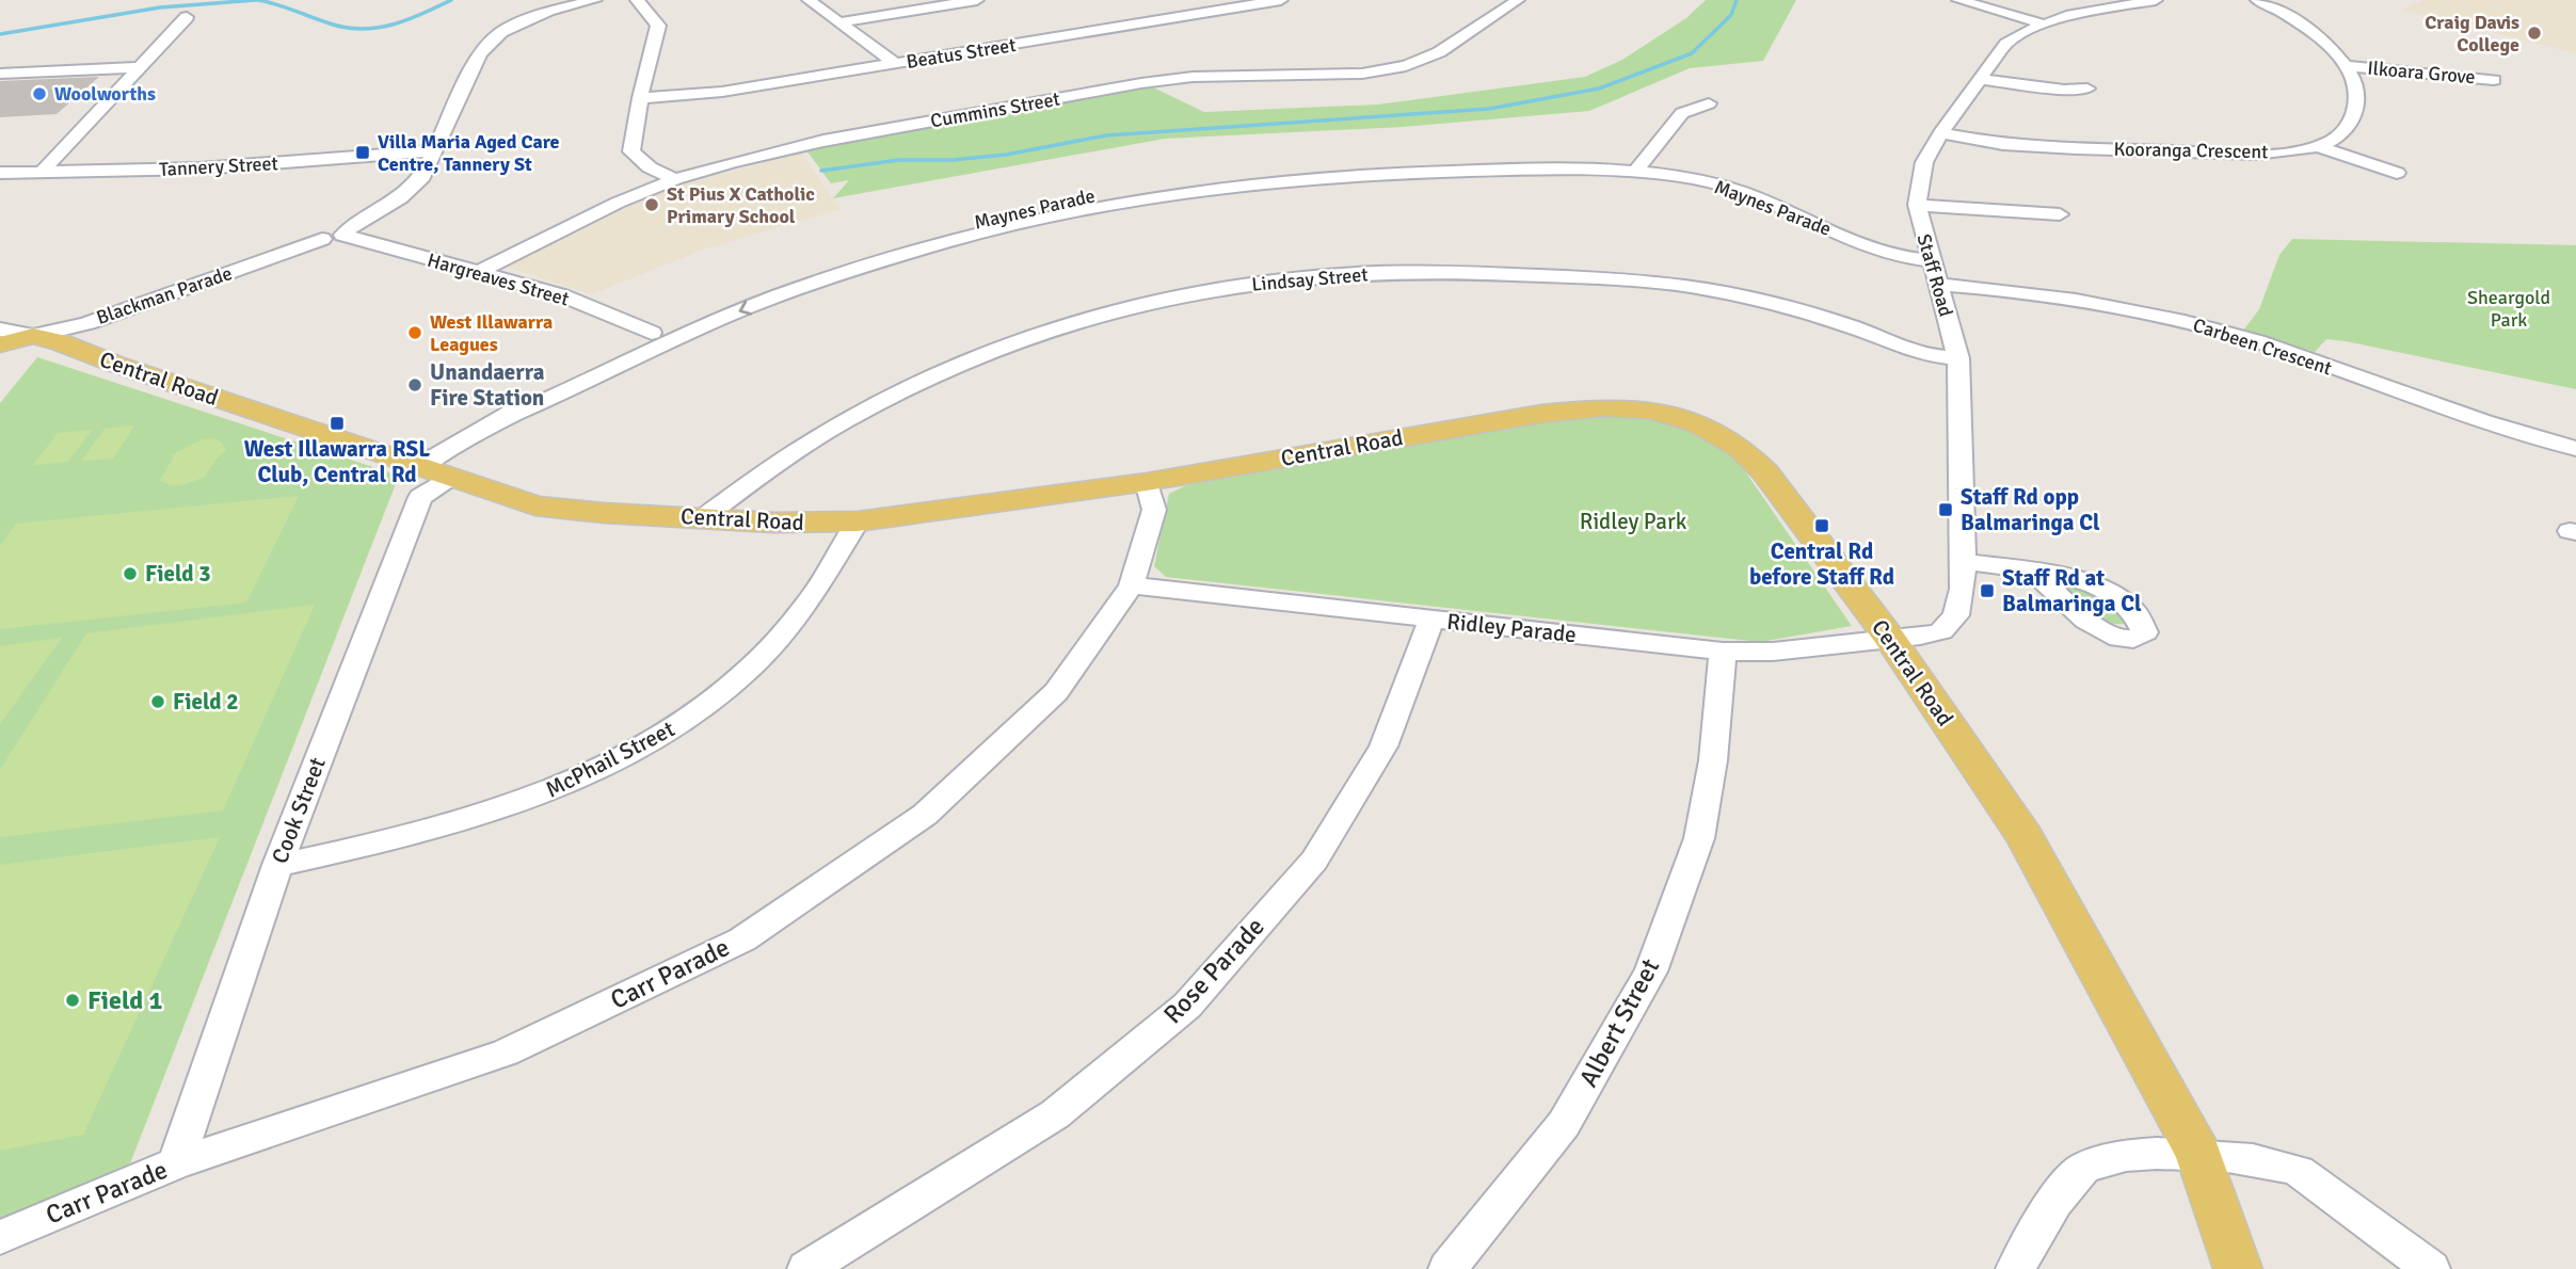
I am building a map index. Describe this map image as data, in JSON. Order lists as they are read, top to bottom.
{
  "streets": {
    "main road": ["Central Road"],
    "street": [
      "Beatus Street",
      "Ilkoara Grove",
      "Cummins Street",
      "Kooranga Crescent",
      "Tannery Street",
      "Maynes Parade",
      "Staff Road",
      "Hargreaves Street",
      "Lindsay Street",
      "Blackman Parade",
      "Carbeen Crescent",
      "Ridley Parade",
      "McPhail Street",
      "Cook Street",
      "Rose Parade",
      "Carr Parade",
      "Albert Street"
    ]
  },
  "crossings": [
    ["Ilkoara Grove", "Kooranga Crescent"],
    ["Cummins Street", "Hargreaves Street"],
    ["Kooranga Crescent", "Staff Road"],
    ["Maynes Parade", "Staff Road"],
    ["Maynes Parade", "Hargreaves Street"],
    ["Maynes Parade", "Central Road"],
    ["Staff Road", "Lindsay Street"],
    ["Staff Road", "Carbeen Crescent"],
    ["Staff Road", "Central Road"],
    ["Staff Road", "Ridley Parade"],
    ["Hargreaves Street", "Blackman Parade"],
    ["Lindsay Street", "Central Road"],
    ["Blackman Parade", "Central Road"],
    ["Central Road", "Ridley Parade"],
    ["Central Road", "McPhail Street"],
    ["Central Road", "Cook Street"],
    ["Central Road", "Carr Parade"],
    ["Ridley Parade", "Rose Parade"],
    ["Ridley Parade", "Carr Parade"],
    ["Ridley Parade", "Albert Street"],
    ["McPhail Street", "Cook Street"],
    ["Cook Street", "Carr Parade"]
  ],
  "parks": ["Sheargold Park", "Ridley Park"],
  "places": {
    "other": [
      "Craig Davis College",
      "Woolworths",
      "St Pius X Catholic Primary School",
      "West Illawarra Leagues",
      "Unandaerra Fire Station",
      "Field 3",
      "Field 2",
      "Field 1"
    ],
    "transit": [
      "Villa Maria Aged Care Centre, Tannery St",
      "West Illawarra RSL Club, Central Rd",
      "Staff Rd opp Balmaringa Cl",
      "Central Rd before Staff Rd",
      "Staff Rd at Balmaringa Cl"
    ]
  }
}
